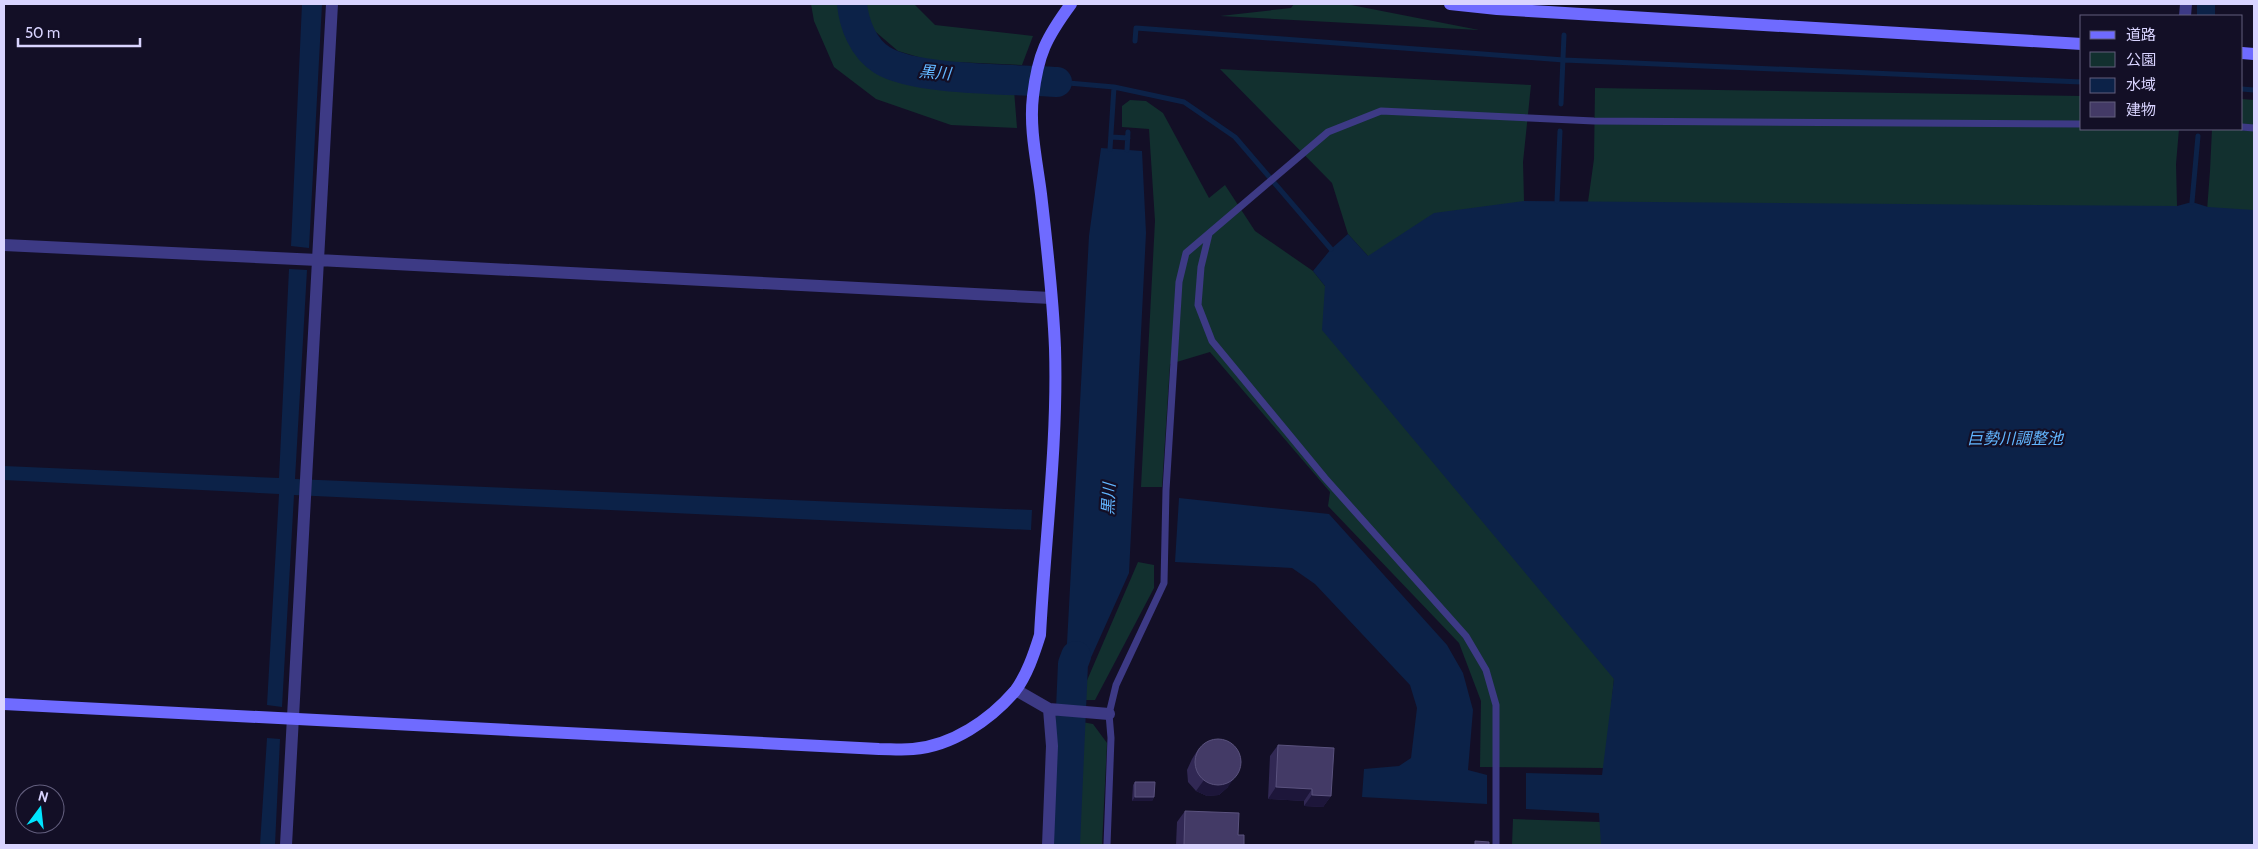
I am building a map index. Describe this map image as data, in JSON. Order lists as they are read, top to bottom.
{
  "water": ["黒川", "巨勢川調整池"],
  "legend": [
    "道路",
    "公園",
    "水域",
    "建物"
  ],
  "scale_bar": "50 m",
  "north": "top"
}
